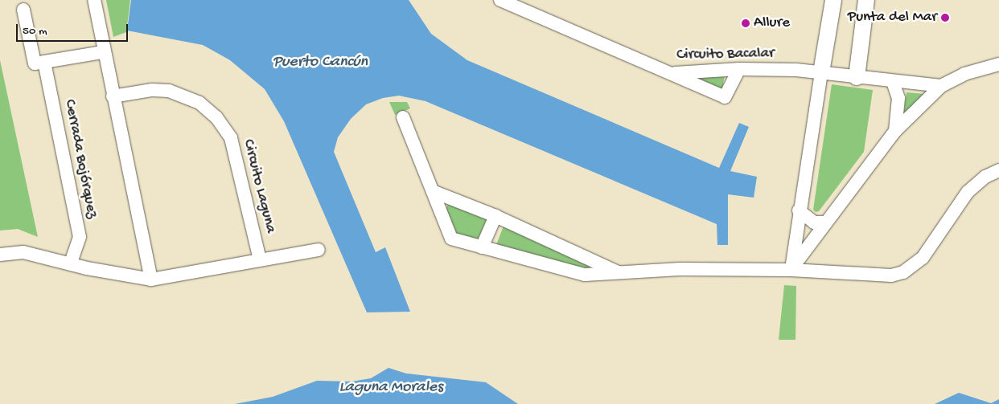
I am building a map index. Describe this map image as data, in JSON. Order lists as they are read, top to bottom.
{
  "streets": {
    "street": ["Circuito Bacalar", "Cerrada Bojórquez", "Circuito Laguna"]
  },
  "water": ["Puerto Cancún", "Laguna Morales"],
  "places": ["Punta del Mar", "Allure"],
  "scale_bar": "50 m"
}
